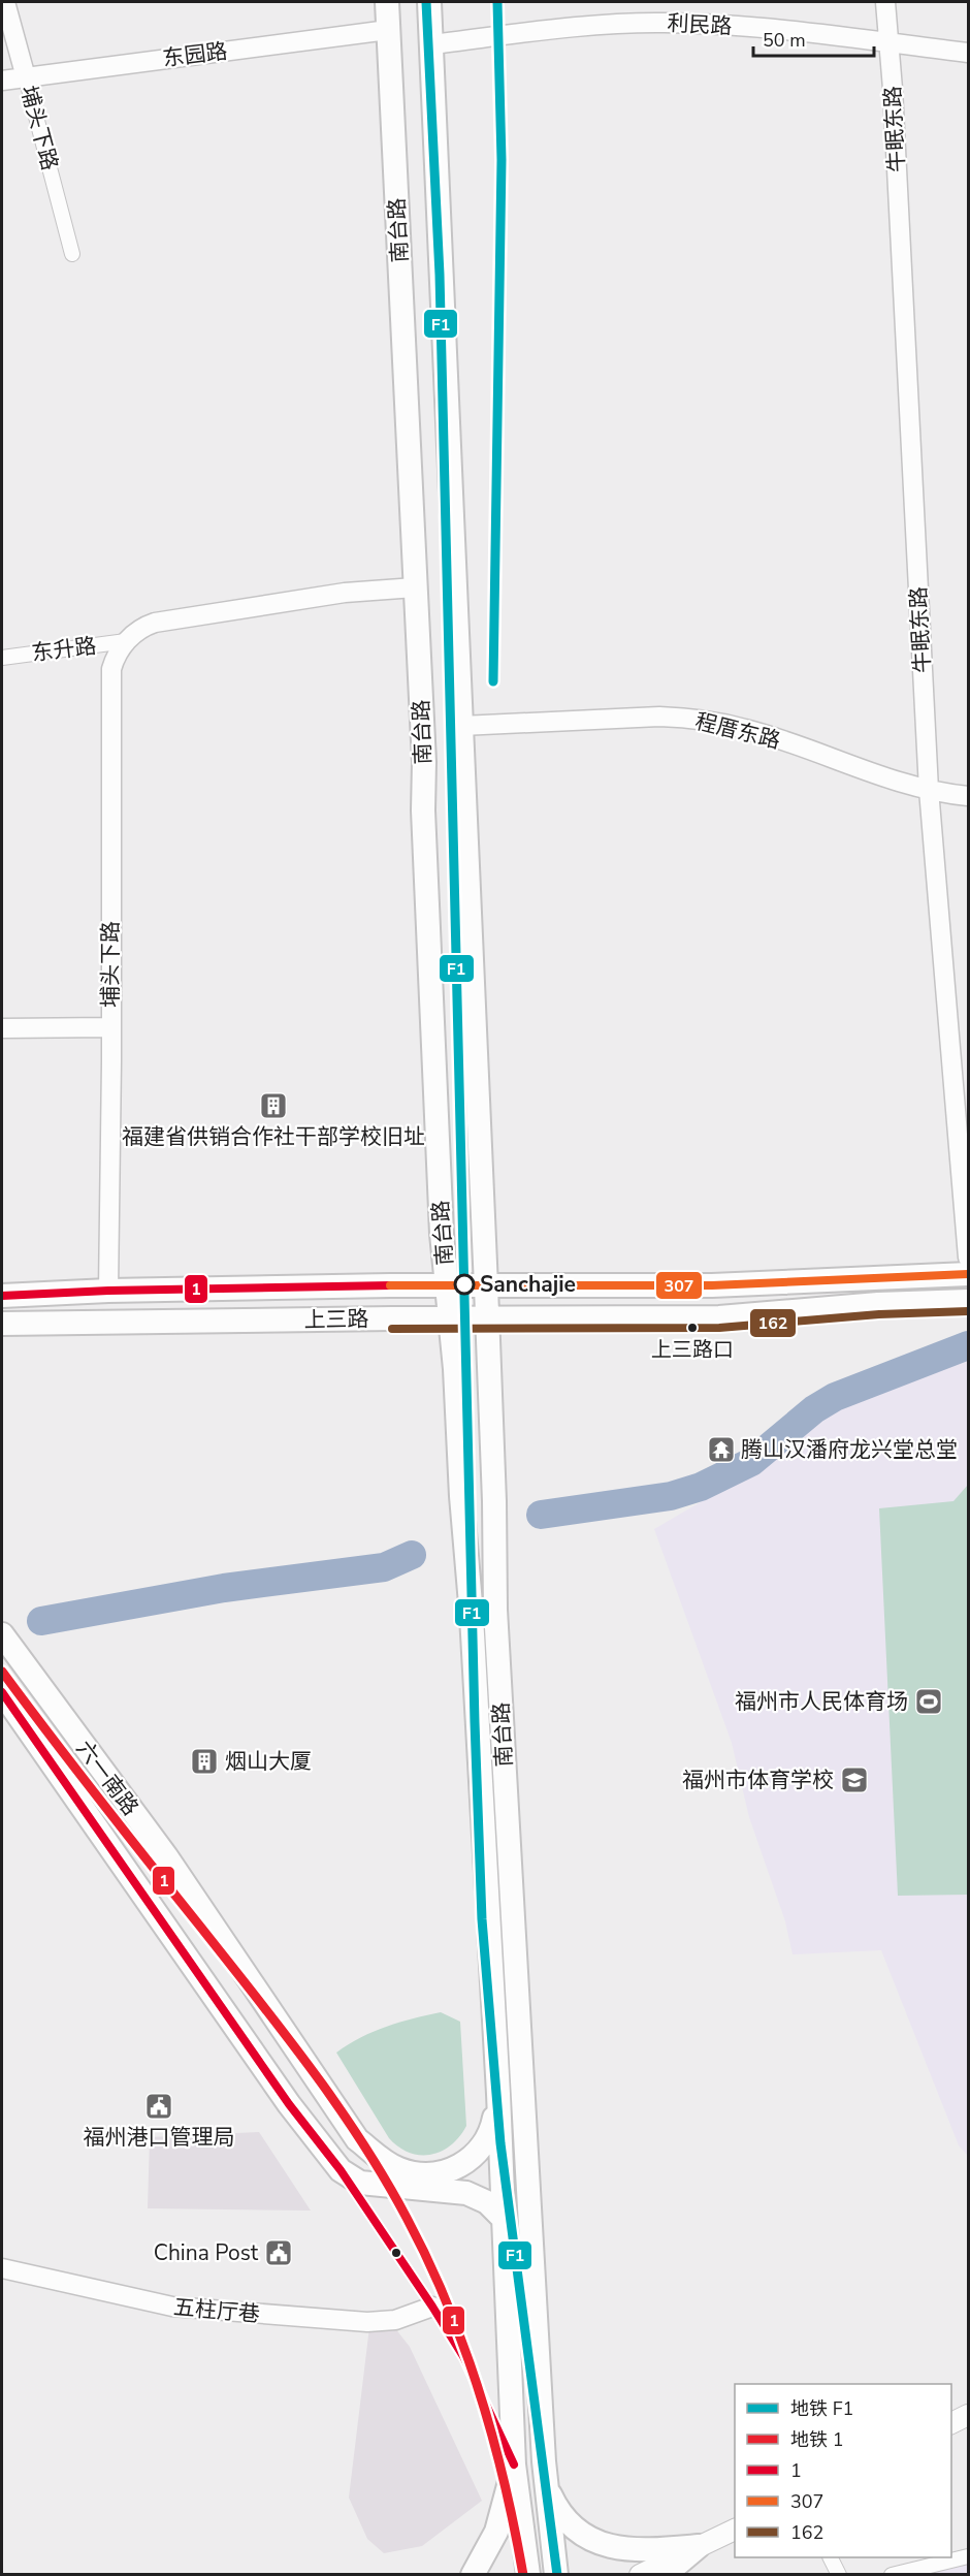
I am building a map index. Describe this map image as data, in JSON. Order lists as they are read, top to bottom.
{
  "streets": {
    "main road": ["南台路", "上三路", "六一南路"],
    "street": [
      "利民路",
      "东园路",
      "埔头下路",
      "牛眠东路",
      "东升路",
      "程厝东路",
      "五柱厅巷"
    ]
  },
  "crossings": [
    ["利民路", "牛眠东路"],
    ["利民路", "南台路"],
    ["东园路", "埔头下路"],
    ["东园路", "南台路"],
    ["埔头下路", "东升路"],
    ["埔头下路", "上三路"],
    ["牛眠东路", "程厝东路"],
    ["南台路", "程厝东路"],
    ["南台路", "上三路"],
    ["南台路", "六一南路"]
  ],
  "places": {
    "building": ["福建省供销合作社干部学校旧址", "烟山大厦"],
    "other": ["Sanchajie", "上三路口"],
    "temple": ["腾山汉潘府龙兴堂总堂"],
    "sports": ["福州市人民体育场"],
    "school or university": ["福州市体育学校"],
    "public building": ["福州港口管理局", "China Post"]
  },
  "lines": [
    "metro line F1",
    "transit line 307",
    "transit line 1",
    "transit line 162",
    "metro line 1"
  ],
  "legend": [
    "地铁 F1",
    "地铁 1",
    "1",
    "307",
    "162"
  ],
  "scale_bar": "50 m"
}
